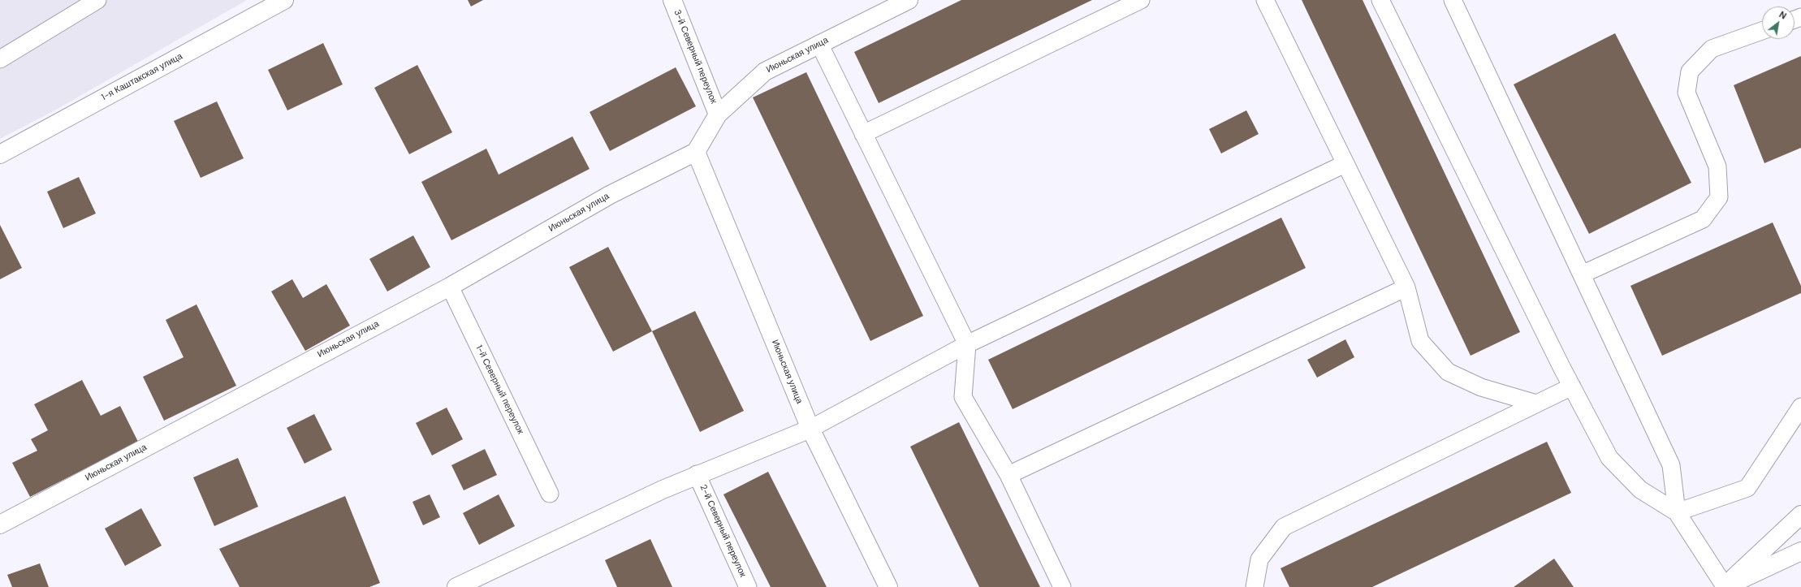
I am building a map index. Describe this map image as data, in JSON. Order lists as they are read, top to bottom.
{
  "streets": {
    "street": ["Июньская улица", "3-й Северный переулок", "1-я Каштакская улица"],
    "lane": ["1-й Северный переулок", "2-й Северный переулок"]
  },
  "crossings": [
    ["Июньская улица", "3-й Северный переулок"],
    ["Июньская улица", "1-й Северный переулок"]
  ],
  "north": "top right"
}
